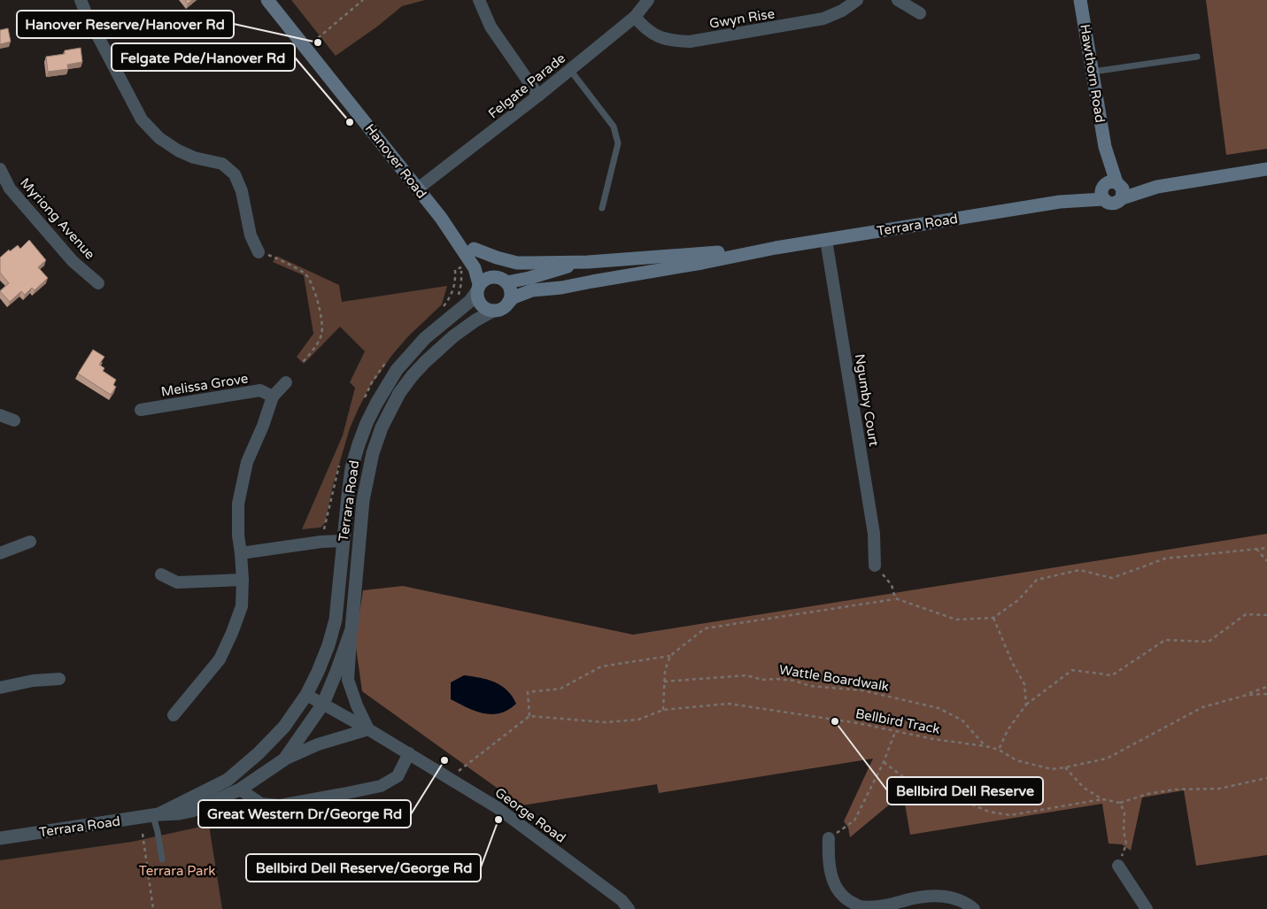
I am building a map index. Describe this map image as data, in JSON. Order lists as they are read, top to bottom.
{
  "streets": {
    "main road": ["Hawthorn Road", "Hanover Road", "Terrara Road"],
    "street": [
      "Gwyn Rise",
      "Felgate Parade",
      "Myriong Avenue",
      "Melissa Grove",
      "Ngumby Court",
      "George Road"
    ],
    "path": ["Wattle Boardwalk", "Bellbird Track"]
  },
  "crossings": [
    ["Gwyn Rise", "Felgate Parade"],
    ["Hawthorn Road", "Terrara Road"],
    ["Felgate Parade", "Hanover Road"],
    ["Hanover Road", "Terrara Road"],
    ["Terrara Road", "Ngumby Court"],
    ["Terrara Road", "George Road"],
    ["Wattle Boardwalk", "Bellbird Track"]
  ],
  "parks": ["Terrara Park"],
  "places": [
    "Hanover Reserve/Hanover Rd",
    "Felgate Pde/Hanover Rd",
    "Bellbird Dell Reserve",
    "Great Western Dr/George Rd",
    "Bellbird Dell Reserve/George Rd"
  ]
}
